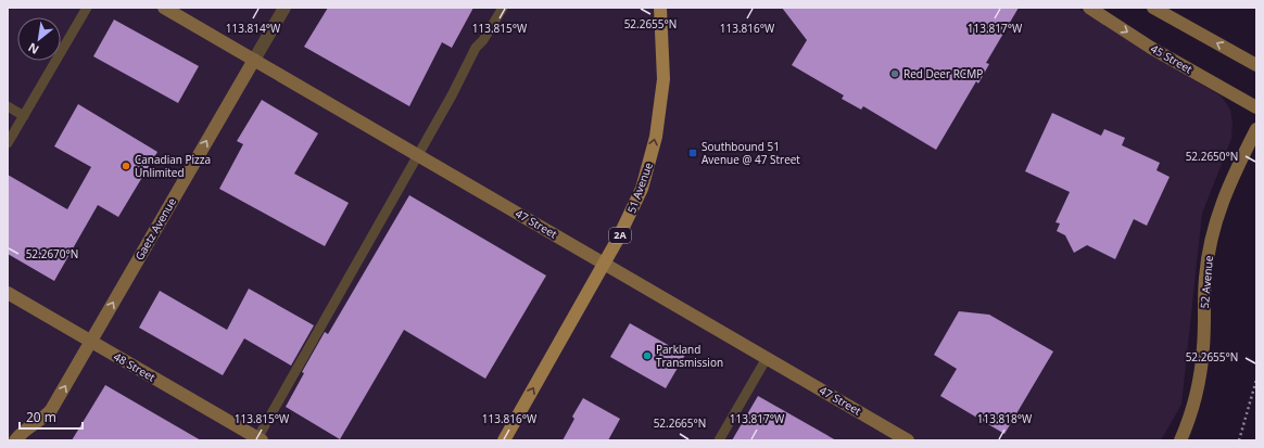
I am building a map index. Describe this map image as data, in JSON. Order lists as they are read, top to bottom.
{
  "streets": {
    "main road": ["51 Avenue", "2A"],
    "street": [
      "45 Street",
      "47 Street",
      "Gaetz Avenue",
      "52 Avenue",
      "48 Street"
    ]
  },
  "crossings": [
    ["51 Avenue", "47 Street"],
    ["47 Street", "Gaetz Avenue"],
    ["Gaetz Avenue", "48 Street"]
  ],
  "one_way": ["51 Avenue", "Gaetz Avenue"],
  "places": {
    "other": ["Red Deer RCMP", "Canadian Pizza Unlimited", "Parkland Transmission"],
    "transit": ["Southbound 51 Avenue @ 47 Street"]
  },
  "scale_bar": "20 m",
  "north": "bottom left",
  "coordinates": [
    "52.2655°N",
    "113.814°W",
    "113.815°W",
    "113.816°W",
    "113.817°W",
    "52.2650°N",
    "52.2670°N",
    "113.818°W",
    "52.2665°N"
  ]
}
